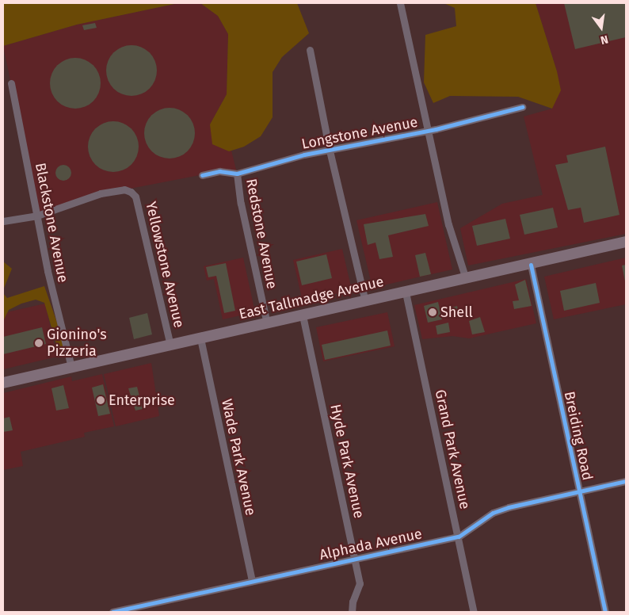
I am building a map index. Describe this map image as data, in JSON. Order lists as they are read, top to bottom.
{
  "streets": {
    "main road": ["East Tallmadge Avenue"],
    "street": [
      "Longstone Avenue",
      "Blackstone Avenue",
      "Redstone Avenue",
      "Yellowstone Avenue",
      "Breiding Road",
      "Grand Park Avenue",
      "Wade Park Avenue",
      "Hyde Park Avenue",
      "Alphada Avenue"
    ]
  },
  "crossings": [
    ["Longstone Avenue", "Redstone Avenue"],
    ["Blackstone Avenue", "Yellowstone Avenue"],
    ["Blackstone Avenue", "East Tallmadge Avenue"],
    ["Redstone Avenue", "East Tallmadge Avenue"],
    ["Yellowstone Avenue", "East Tallmadge Avenue"],
    ["East Tallmadge Avenue", "Breiding Road"],
    ["East Tallmadge Avenue", "Grand Park Avenue"],
    ["East Tallmadge Avenue", "Wade Park Avenue"],
    ["East Tallmadge Avenue", "Hyde Park Avenue"],
    ["Breiding Road", "Alphada Avenue"],
    ["Grand Park Avenue", "Alphada Avenue"],
    ["Wade Park Avenue", "Alphada Avenue"],
    ["Hyde Park Avenue", "Alphada Avenue"]
  ],
  "places": ["Shell", "Gionino's Pizzeria", "Enterprise"],
  "north": "bottom"
}
